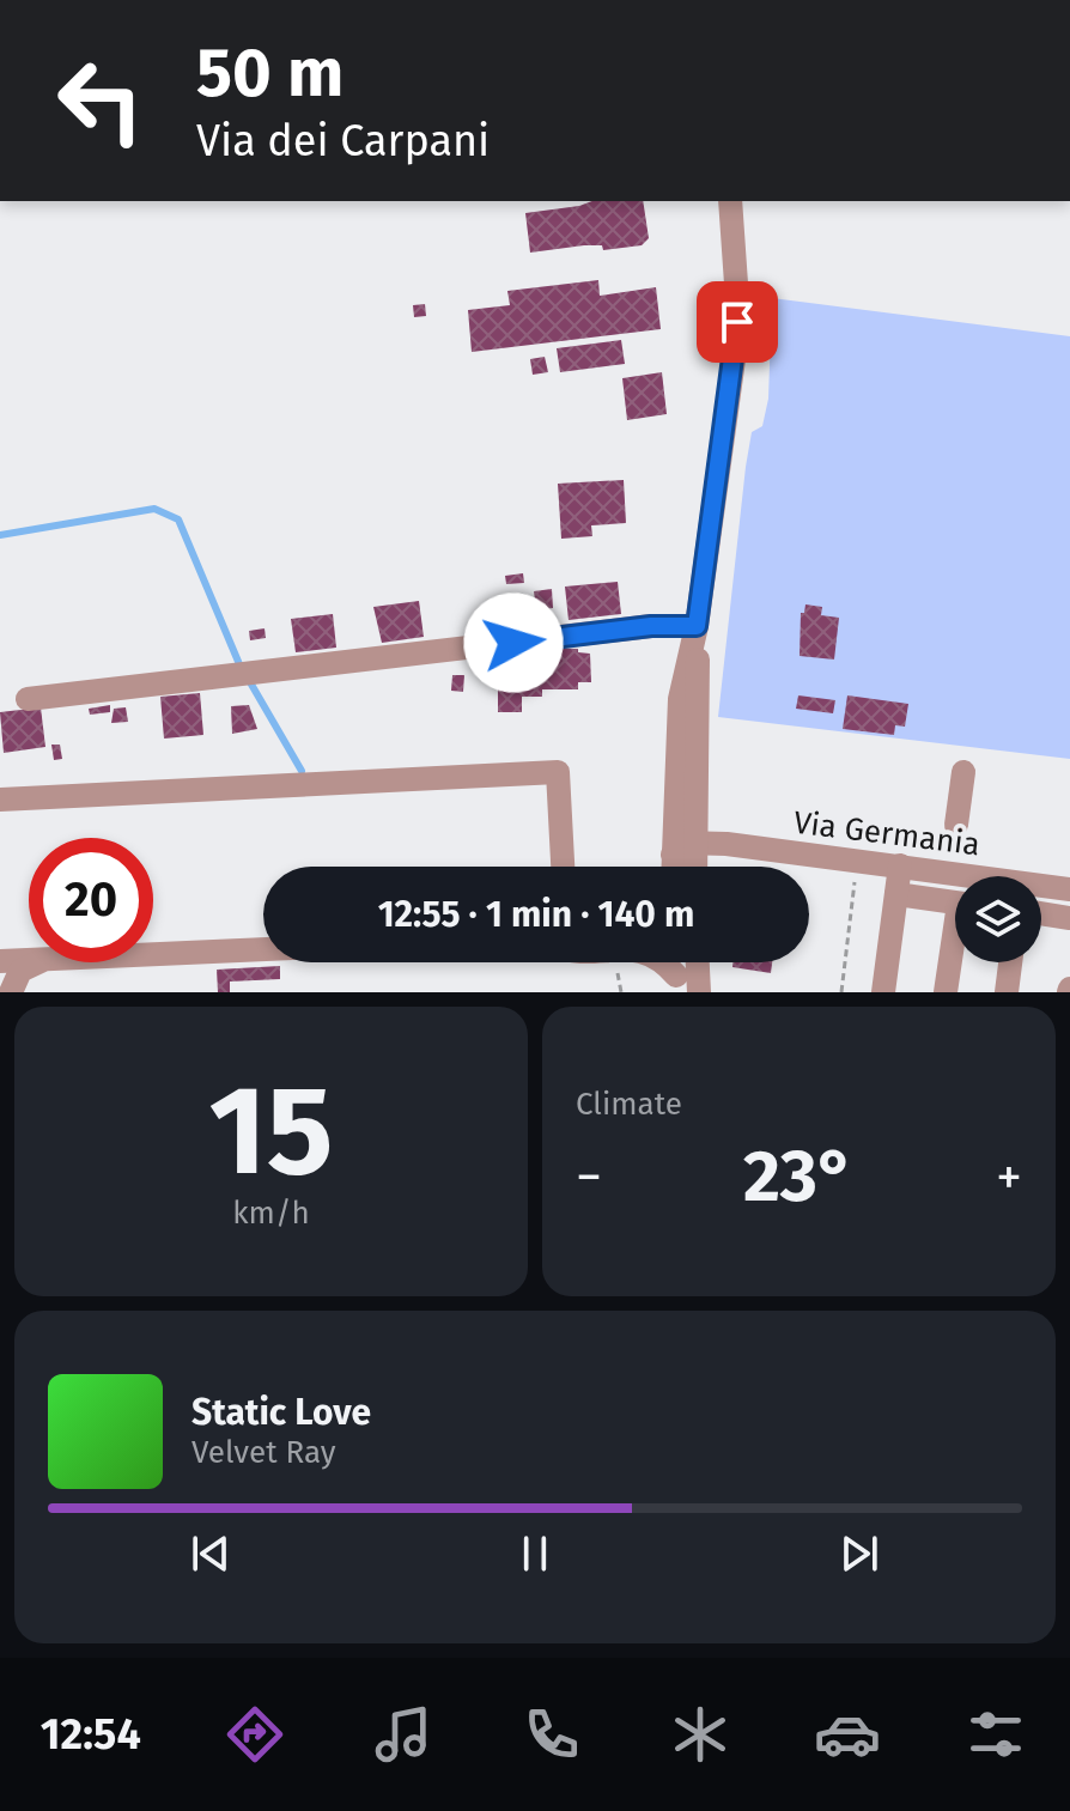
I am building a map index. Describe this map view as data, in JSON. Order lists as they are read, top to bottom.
{
  "streets": {
    "street": ["Via Germania"]
  },
  "page": {
    "turn": ["50 m", "Via dei Carpani"],
    "limit": "20",
    "trip": "12:55 · 1 min · 140 m",
    "tile": [
      ["15", "km/h"],
      "Climate"
    ],
    "heat": ["−", "23°", "+"],
    "song": ["Static Love", "Velvet Ray"],
    "tabs": "12:54"
  }
}
